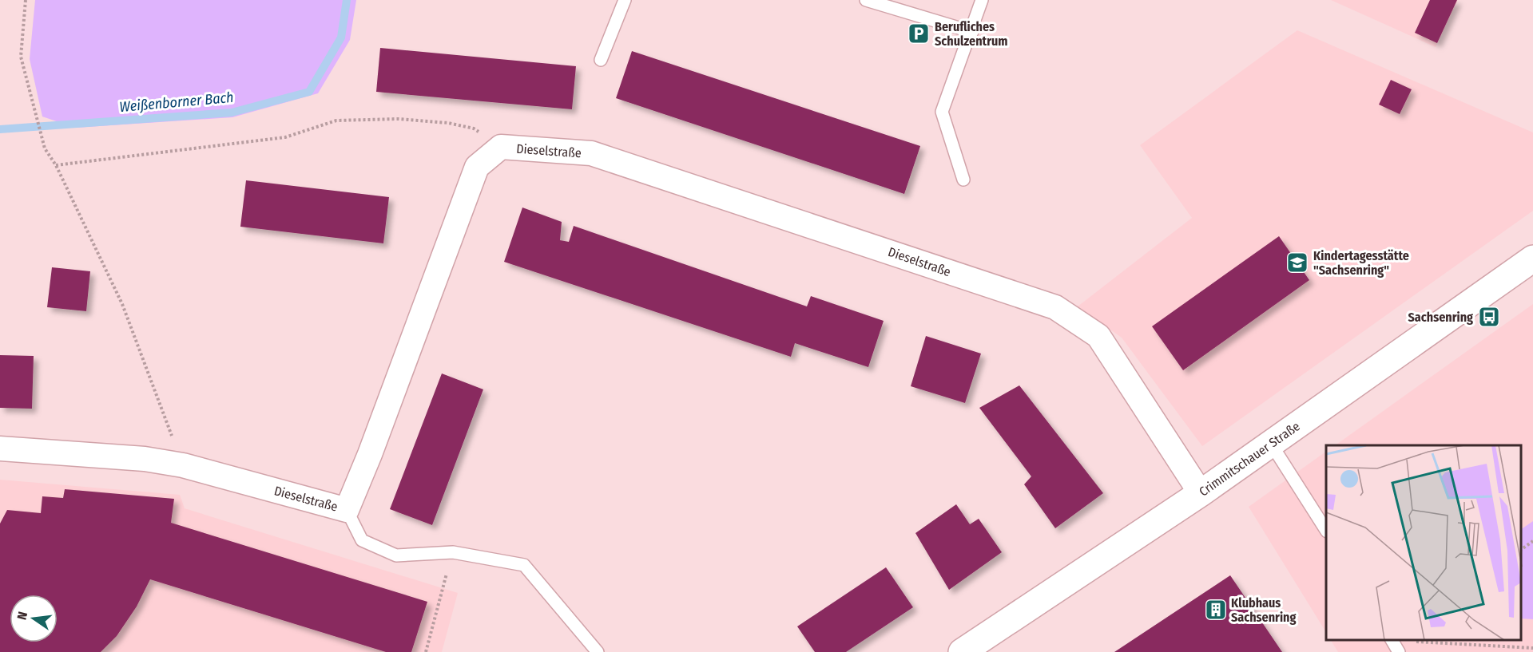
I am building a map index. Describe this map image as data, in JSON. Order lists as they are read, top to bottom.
{
  "streets": {
    "main road": ["Crimmitschauer Straße"],
    "street": ["Dieselstraße"]
  },
  "crossings": [
    ["Dieselstraße", "Crimmitschauer Straße"]
  ],
  "water": ["Weißenborner Bach"],
  "places": {
    "parking": ["Berufliches Schulzentrum"],
    "school or university": ["Kindertagesstätte \"Sachsenring\""],
    "bus stop": ["Sachsenring"],
    "building": ["Klubhaus Sachsenring"]
  },
  "north": "left"
}
